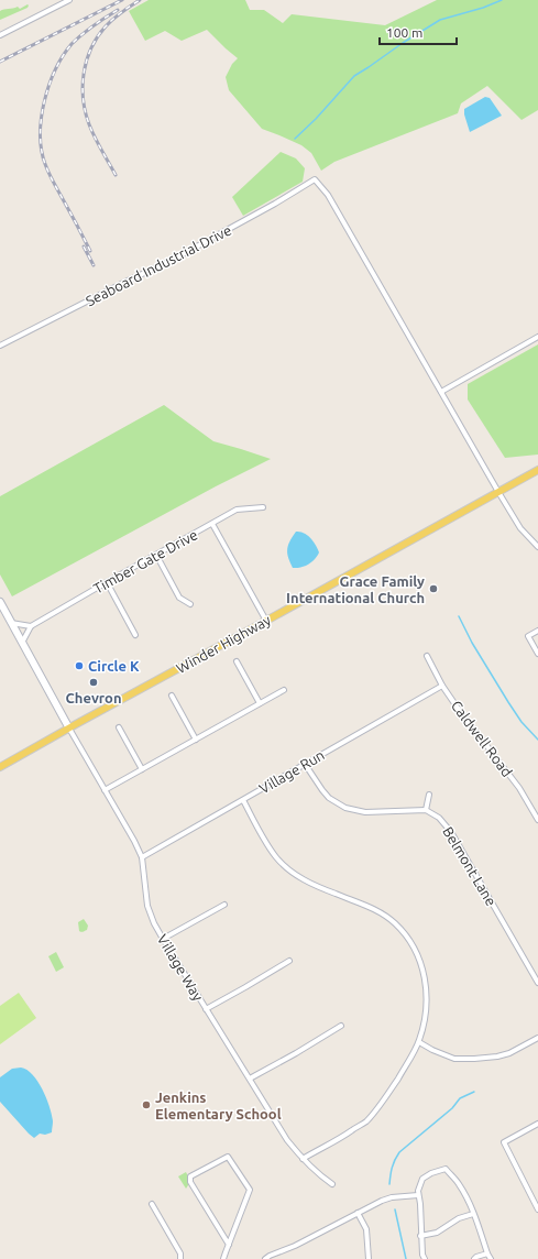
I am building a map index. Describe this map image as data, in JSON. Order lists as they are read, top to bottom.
{
  "streets": {
    "main road": ["Winder Highway"],
    "street": [
      "Seaboard Industrial Drive",
      "Timber Gate Drive",
      "Caldwell Road",
      "Village Run",
      "Belmont Lane",
      "Village Way"
    ]
  },
  "crossings": [
    ["Winder Highway", "Village Way"],
    ["Caldwell Road", "Village Run"],
    ["Village Run", "Village Way"]
  ],
  "places": [
    "Grace Family International Church",
    "Circle K",
    "Chevron",
    "Jenkins Elementary School"
  ],
  "scale_bar": "100 m"
}
